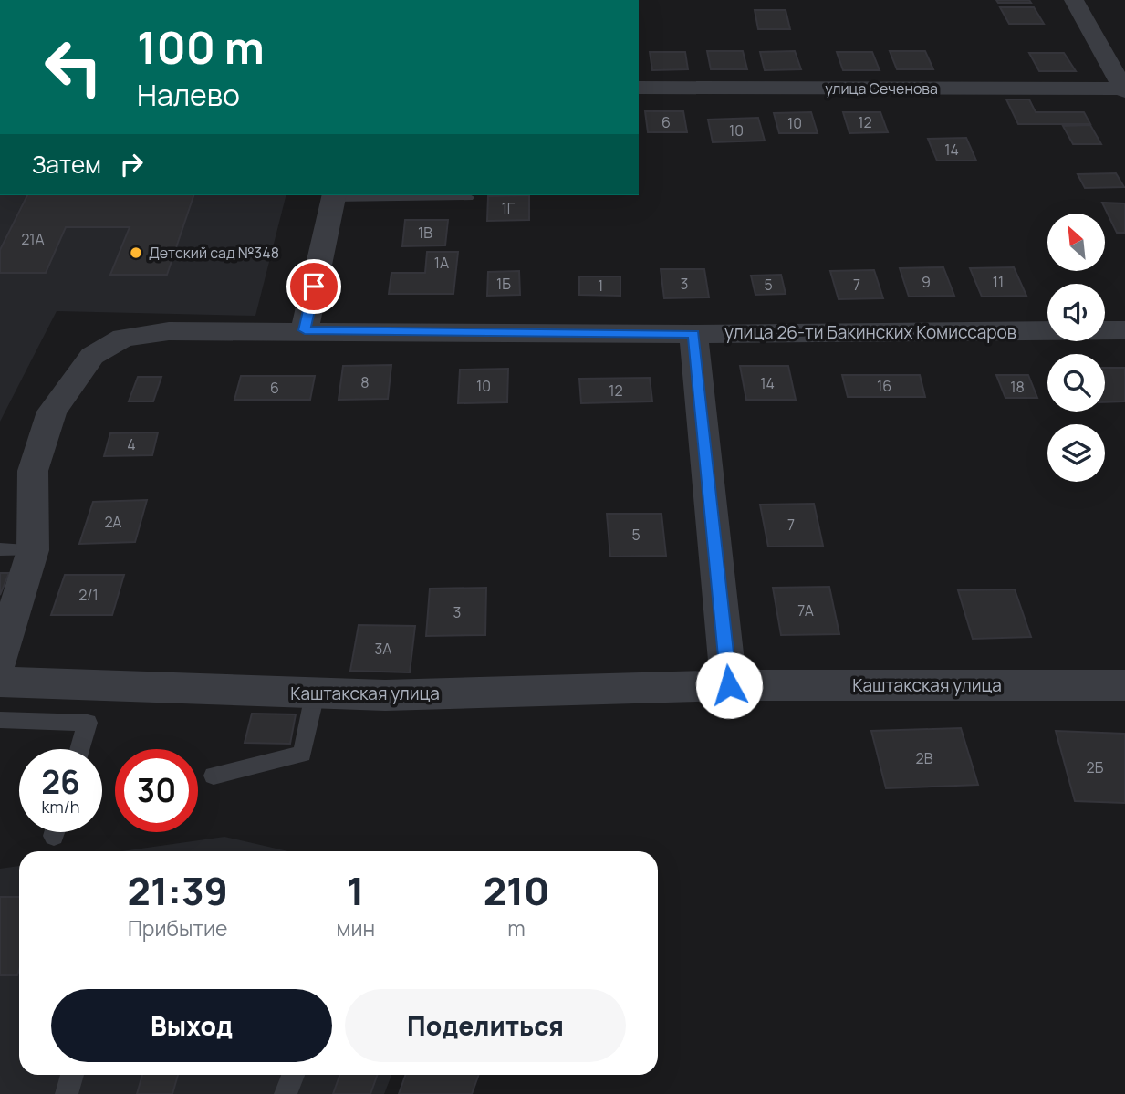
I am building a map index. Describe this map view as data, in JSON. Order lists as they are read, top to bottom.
{
  "streets": {
    "street": ["улица Сеченова", "улица 26-ти Бакинских Комиссаров", "Каштакская улица"]
  },
  "places": ["Детский сад №348"],
  "house_numbers": [
    "6",
    "12",
    "10",
    "10",
    "14",
    "1Г",
    "1В",
    "21А",
    "1А",
    "9",
    "11",
    "1Б",
    "3",
    "5",
    "7",
    "1",
    "8",
    "14",
    "10",
    "16",
    "18",
    "6",
    "12",
    "4",
    "2А",
    "7",
    "5",
    "2/1",
    "7А",
    "3",
    "3А",
    "2В",
    "2Б"
  ],
  "north": "top left",
  "page": {
    "turn": ["100 m", "Налево"],
    "then": "Затем",
    "speed": "26 km/h",
    "limit": "30",
    "eta": [
      "21:39",
      "Прибытие",
      "1",
      "мин",
      "210",
      "m"
    ],
    "buttons": ["Выход", "Поделиться"]
  }
}
